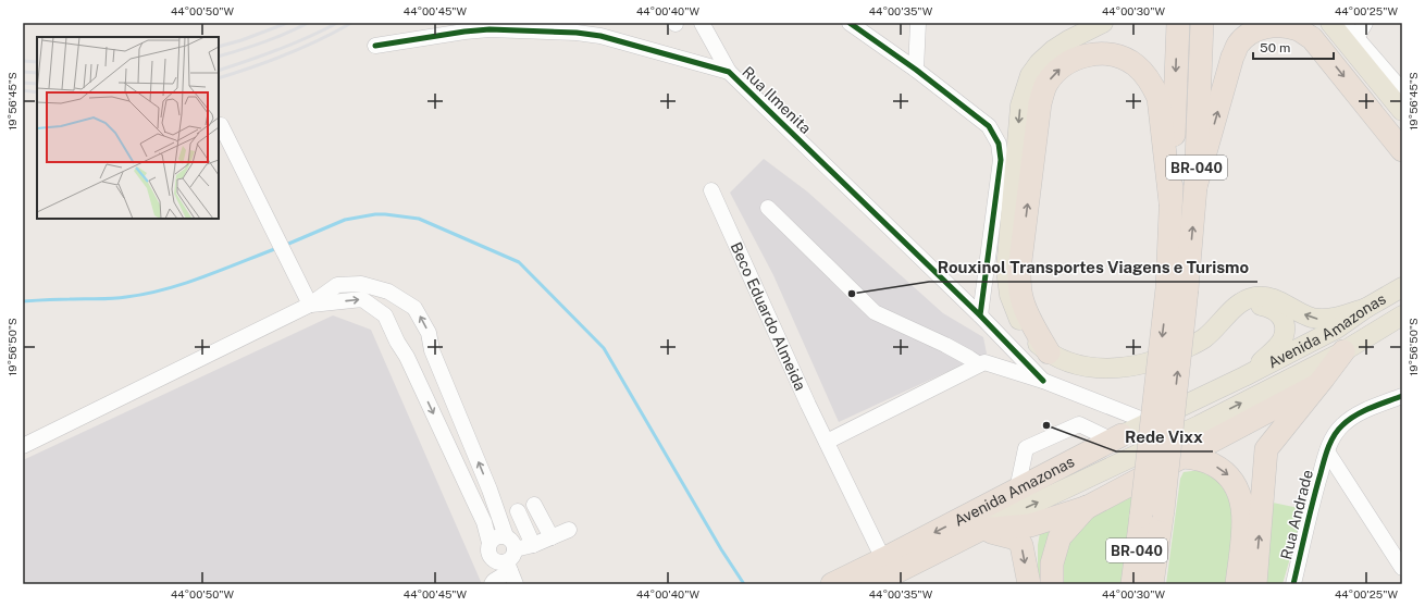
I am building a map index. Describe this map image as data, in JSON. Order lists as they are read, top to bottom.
{
  "streets": {
    "highway": ["BR-040", "Avenida Amazonas"],
    "street": ["Rua Ilmenita", "Beco Eduardo Almeida", "Rua Andrade"]
  },
  "crossings": [
    ["Beco Eduardo Almeida", "Avenida Amazonas"]
  ],
  "places": ["Rouxinol Transportes Viagens e Turismo", "Rede Vixx"],
  "scale_bar": "50 m",
  "coordinates": [
    "44°00'50\"W",
    "44°00'45\"W",
    "44°00'40\"W",
    "44°00'35\"W",
    "44°00'30\"W",
    "44°00'25\"W",
    "19°56'45\"S",
    "19°56'50\"S"
  ]
}
